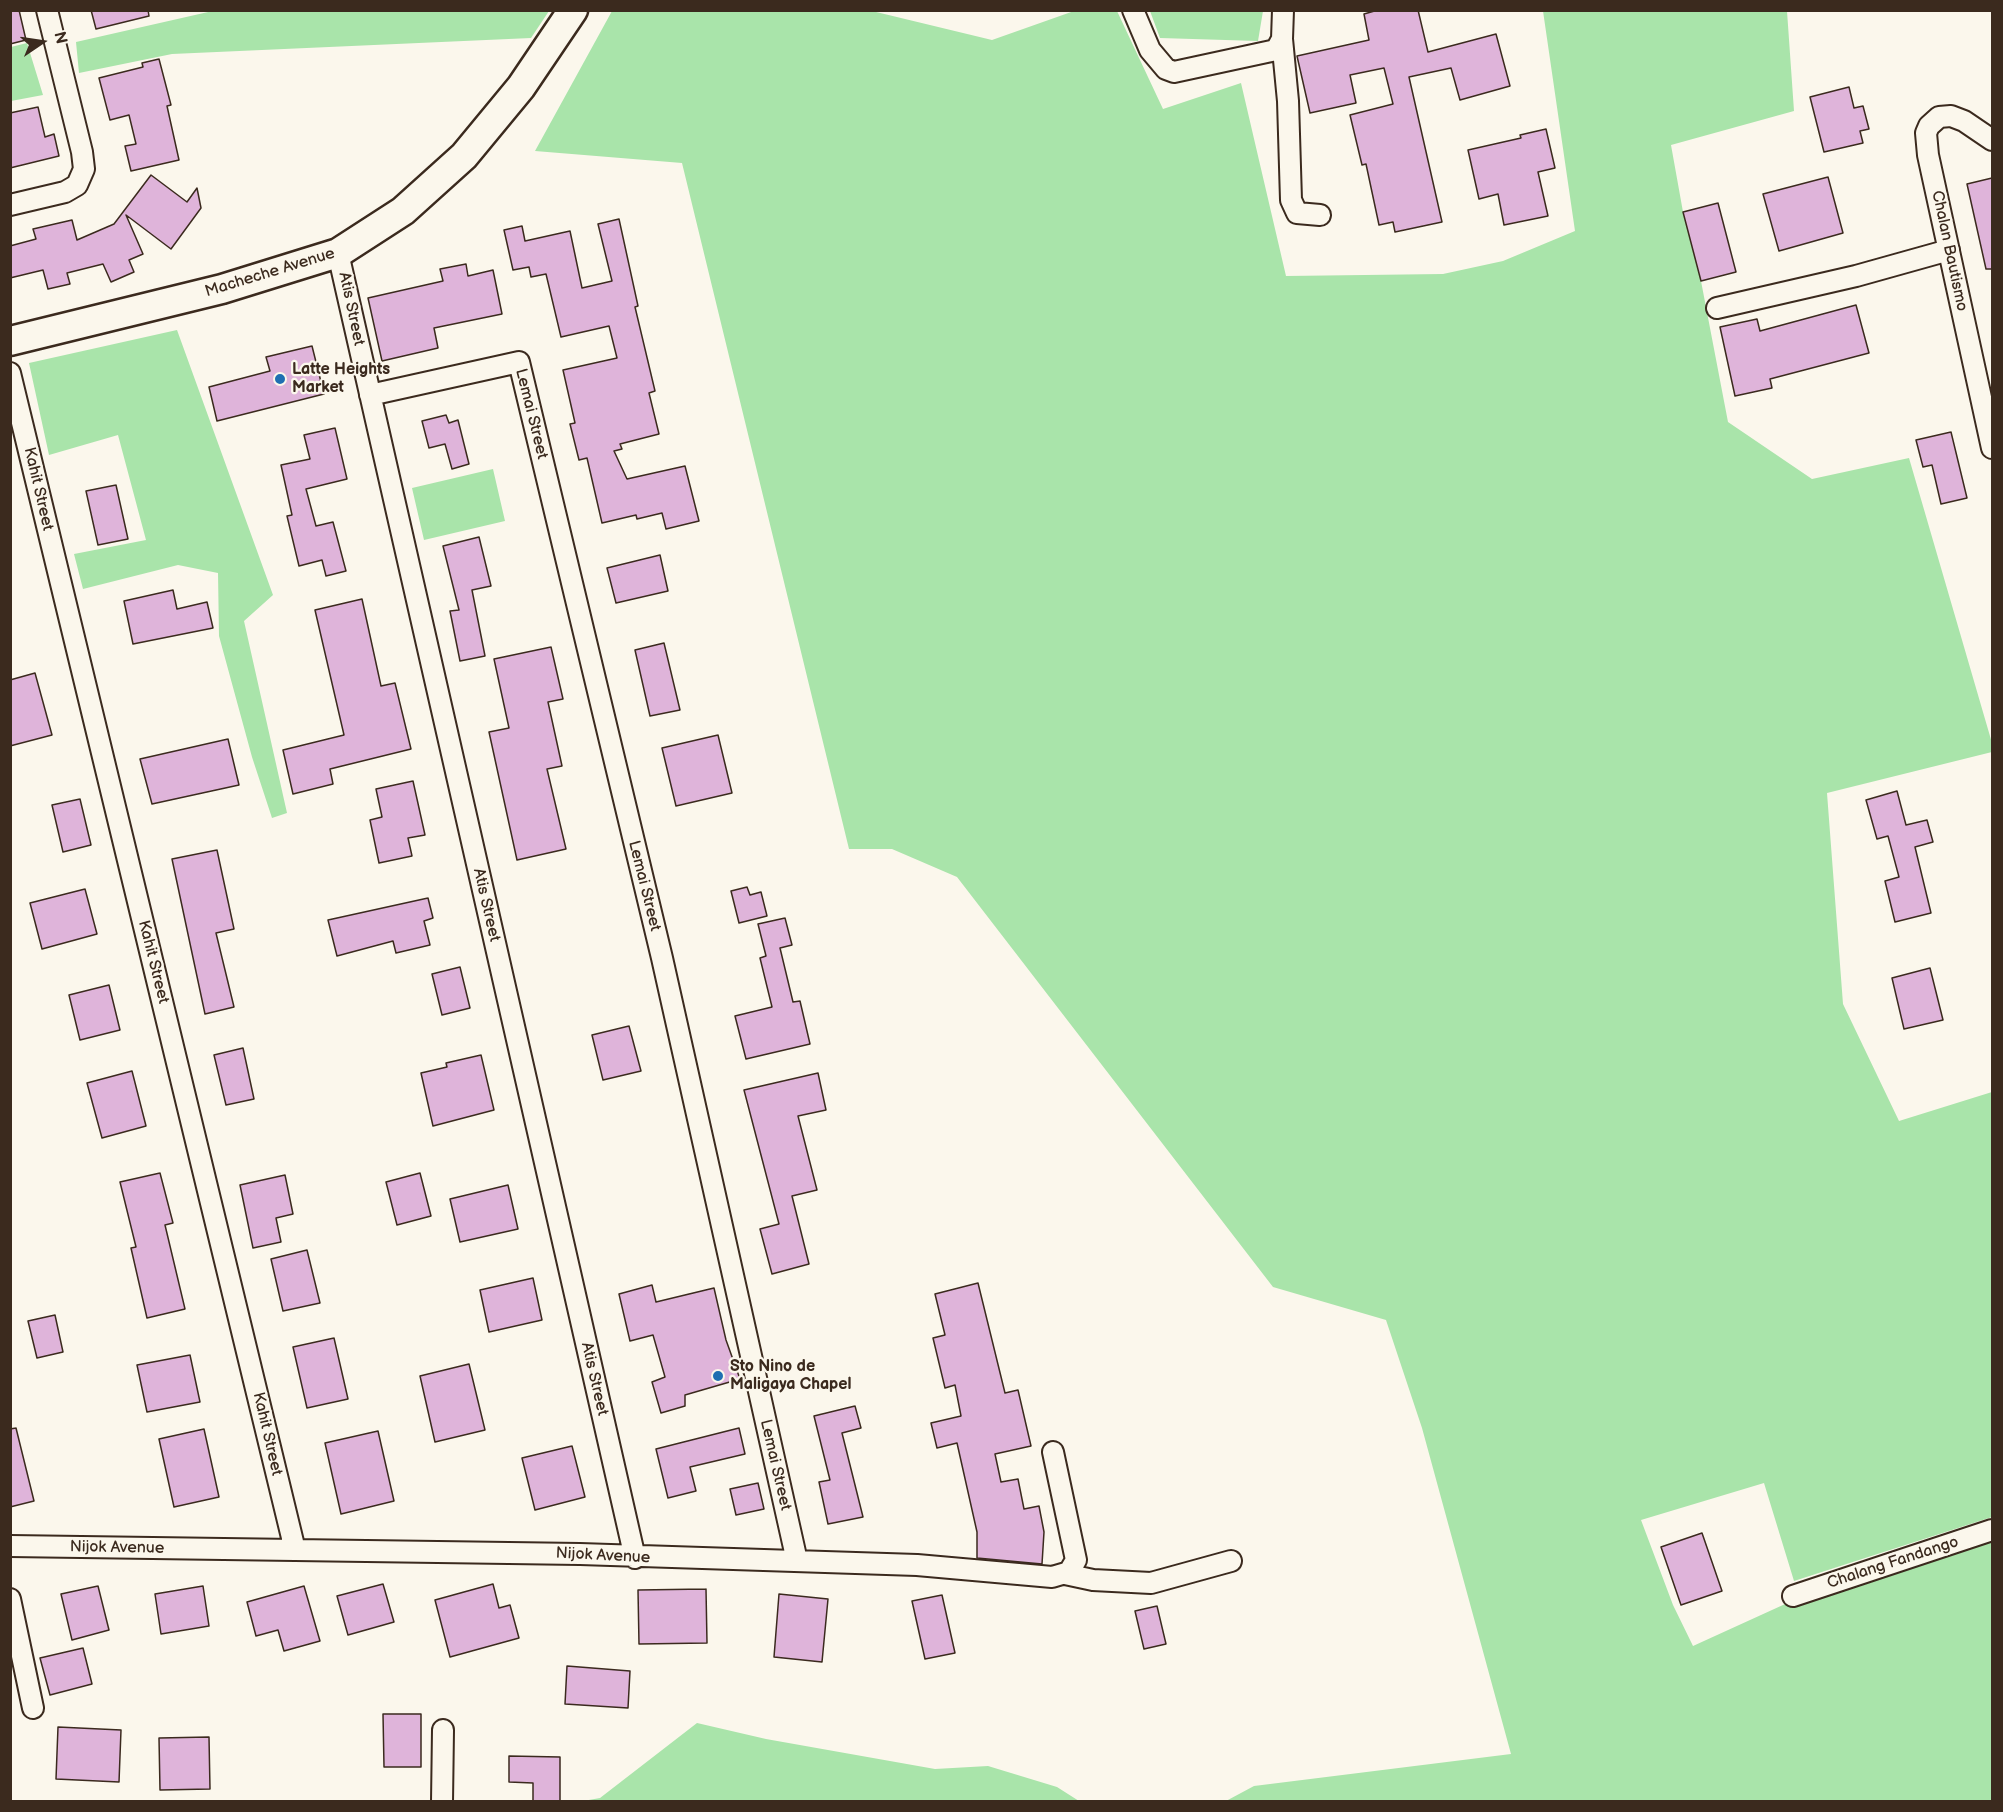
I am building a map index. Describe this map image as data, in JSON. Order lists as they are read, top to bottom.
{
  "streets": {
    "main road": ["Macheche Avenue"],
    "street": [
      "Chalan Bautismo",
      "Atis Street",
      "Lemai Street",
      "Kahit Street",
      "Nijok Avenue",
      "Chalang Fandango"
    ]
  },
  "crossings": [
    ["Macheche Avenue", "Atis Street"],
    ["Atis Street", "Lemai Street"],
    ["Atis Street", "Nijok Avenue"],
    ["Lemai Street", "Nijok Avenue"],
    ["Kahit Street", "Nijok Avenue"]
  ],
  "places": ["Latte Heights Market", "Sto Nino de Maligaya Chapel"],
  "north": "right"
}
